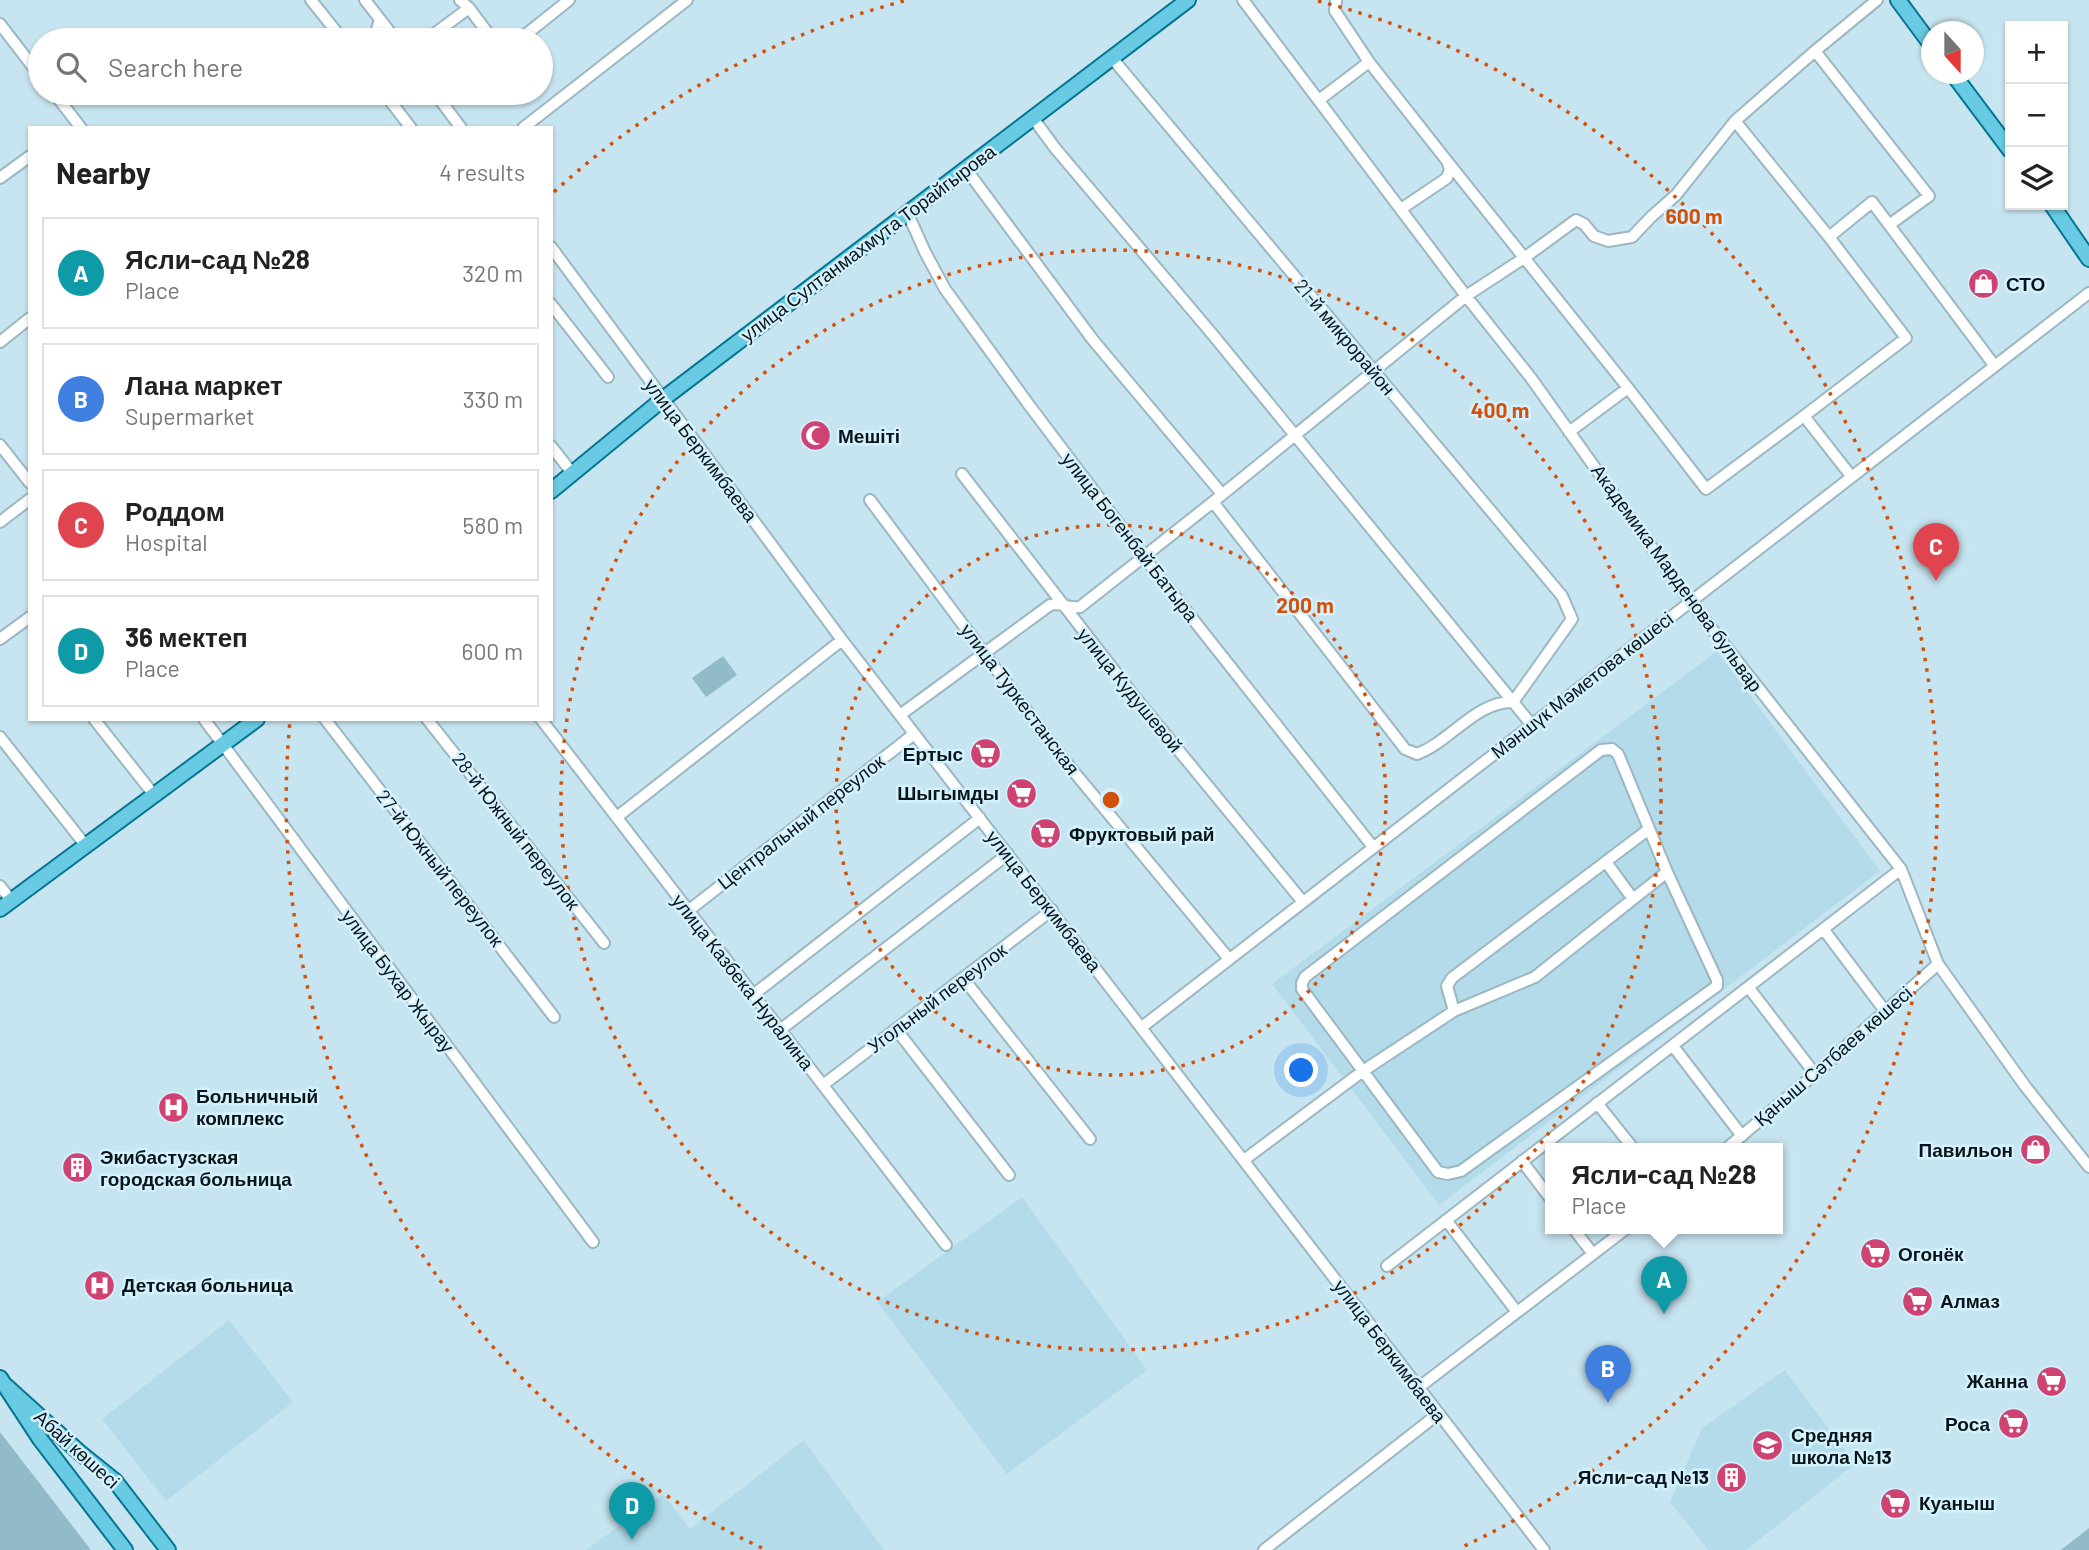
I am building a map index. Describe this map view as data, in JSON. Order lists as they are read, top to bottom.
{
  "streets": {
    "main road": ["улица Султанмахмута Торайгырова", "Абай көшесі"],
    "street": [
      "21-й микрорайон",
      "улица Беркимбаева",
      "улица Богенбай Батыра",
      "Академика Марденова бульвар",
      "Мәншүк Мәметова көшесі",
      "улица Кудушевой",
      "улица Туркестанская",
      "Центральный переулок",
      "28-й Южный переулок",
      "27-й Южный переулок",
      "улица Бухар Жырау",
      "улица Казбека Нуралина",
      "Угольный переулок",
      "Қаныш Сәтбаев көшесі"
    ]
  },
  "crossings": [
    ["улица Султанмахмута Торайгырова", "21-й микрорайон"],
    ["улица Султанмахмута Торайгырова", "улица Беркимбаева"],
    ["улица Султанмахмута Торайгырова", "улица Богенбай Батыра"],
    ["улица Беркимбаева", "Мәншүк Мәметова көшесі"],
    ["улица Беркимбаева", "Центральный переулок"],
    ["улица Беркимбаева", "Угольный переулок"],
    ["улица Богенбай Батыра", "Мәншүк Мәметова көшесі"],
    ["Академика Марденова бульвар", "Мәншүк Мәметова көшесі"],
    ["Академика Марденова бульвар", "Қаныш Сәтбаев көшесі"],
    ["Мәншүк Мәметова көшесі", "улица Кудушевой"],
    ["Мәншүк Мәметова көшесі", "улица Туркестанская"],
    ["Центральный переулок", "улица Казбека Нуралина"],
    ["улица Казбека Нуралина", "Угольный переулок"]
  ],
  "places": {
    "shop": ["СТО", "Павильон"],
    "mosque": ["Мешіті"],
    "supermarket": [
      "Ертыс",
      "Шыгымды",
      "Фруктовый рай",
      "Огонёк",
      "Алмаз",
      "Жанна",
      "Роса",
      "Куаныш"
    ],
    "hospital": ["Больничный комплекс", "Детская больница"],
    "building": ["Экибастузская городская больница", "Ясли-сад №13"],
    "school or university": ["Средняя школа №13"]
  },
  "north": "bottom",
  "page": {
    "map_buttons": ["+", "−"],
    "search": "Search here",
    "heading": ["Nearby", "4 results"],
    "list": [
      {
        "mark": "A",
        "name": "Ясли-сад №28",
        "note": "Place",
        "value": "320 m"
      },
      {
        "mark": "B",
        "name": "Лана маркет",
        "note": "Supermarket",
        "value": "330 m"
      },
      {
        "mark": "C",
        "name": "Роддом",
        "note": "Hospital",
        "value": "580 m"
      },
      {
        "mark": "D",
        "name": "36 мектеп",
        "note": "Place",
        "value": "600 m"
      }
    ],
    "pins": [
      "C",
      "A",
      "B",
      "D"
    ],
    "popup": ["Ясли-сад №28", "Place"]
  },
  "rings": ["600 m", "400 m", "200 m"]
}
